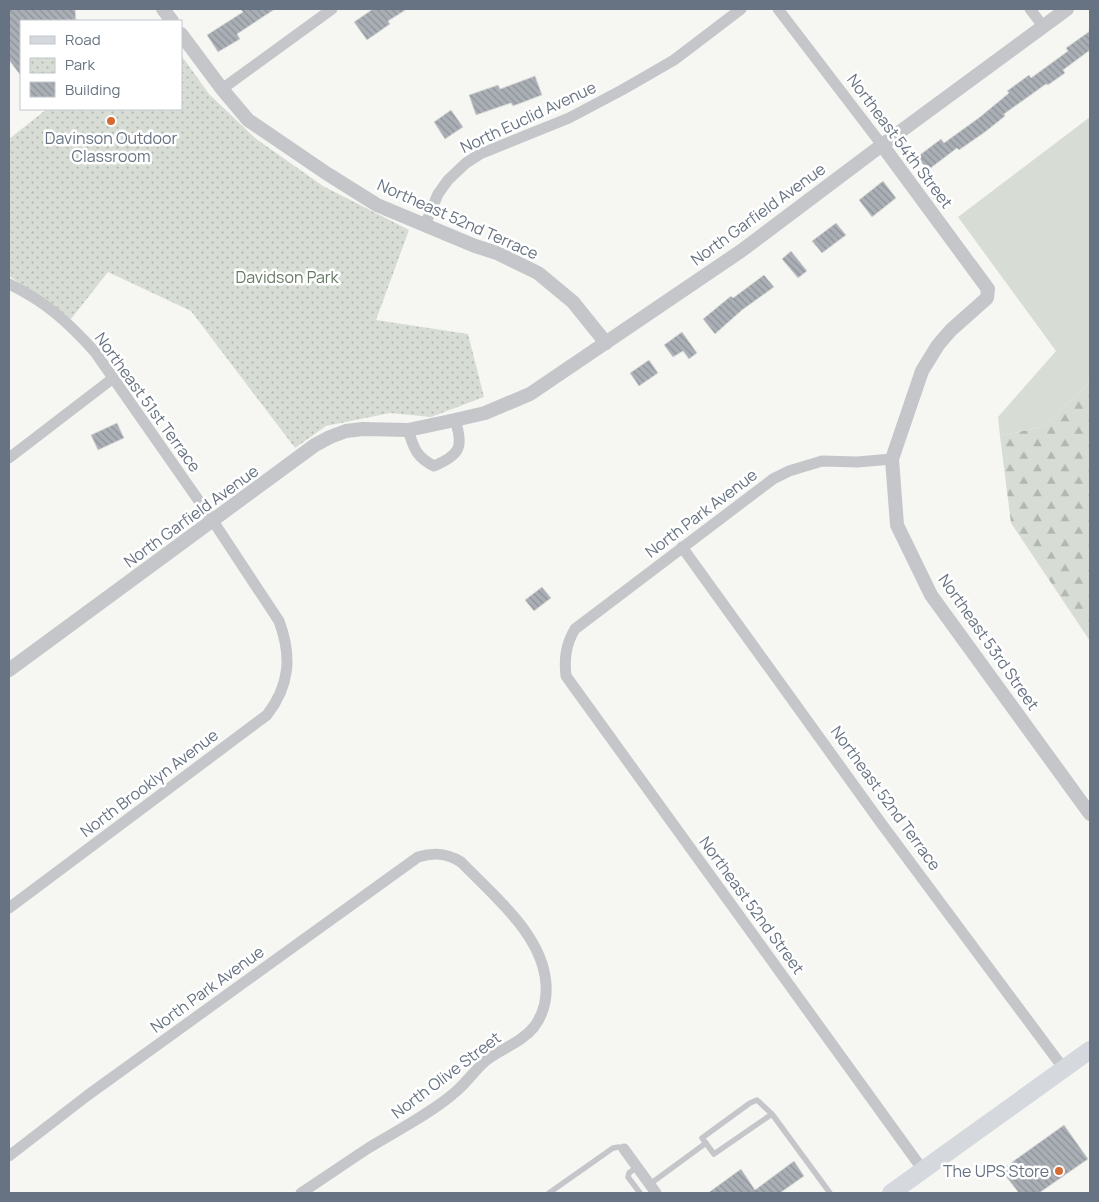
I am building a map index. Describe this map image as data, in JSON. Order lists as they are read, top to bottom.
{
  "streets": {
    "street": [
      "North Euclid Avenue",
      "Northeast 54th Street",
      "North Garfield Avenue",
      "Northeast 52nd Terrace",
      "Northeast 51st Terrace",
      "North Park Avenue",
      "Northeast 53rd Street",
      "North Brooklyn Avenue",
      "Northeast 52nd Street",
      "North Olive Street"
    ]
  },
  "crossings": [
    ["North Euclid Avenue", "Northeast 52nd Terrace"],
    ["Northeast 54th Street", "North Garfield Avenue"],
    ["Northeast 54th Street", "Northeast 53rd Street"],
    ["North Garfield Avenue", "Northeast 52nd Terrace"],
    ["North Garfield Avenue", "Northeast 51st Terrace"],
    ["Northeast 52nd Terrace", "North Park Avenue"],
    ["Northeast 51st Terrace", "North Brooklyn Avenue"],
    ["North Park Avenue", "Northeast 53rd Street"],
    ["North Park Avenue", "Northeast 52nd Street"],
    ["North Park Avenue", "North Olive Street"]
  ],
  "parks": ["Davidson Park"],
  "places": ["Davinson Outdoor Classroom", "The UPS Store"],
  "legend": ["Road", "Park", "Building"]
}
